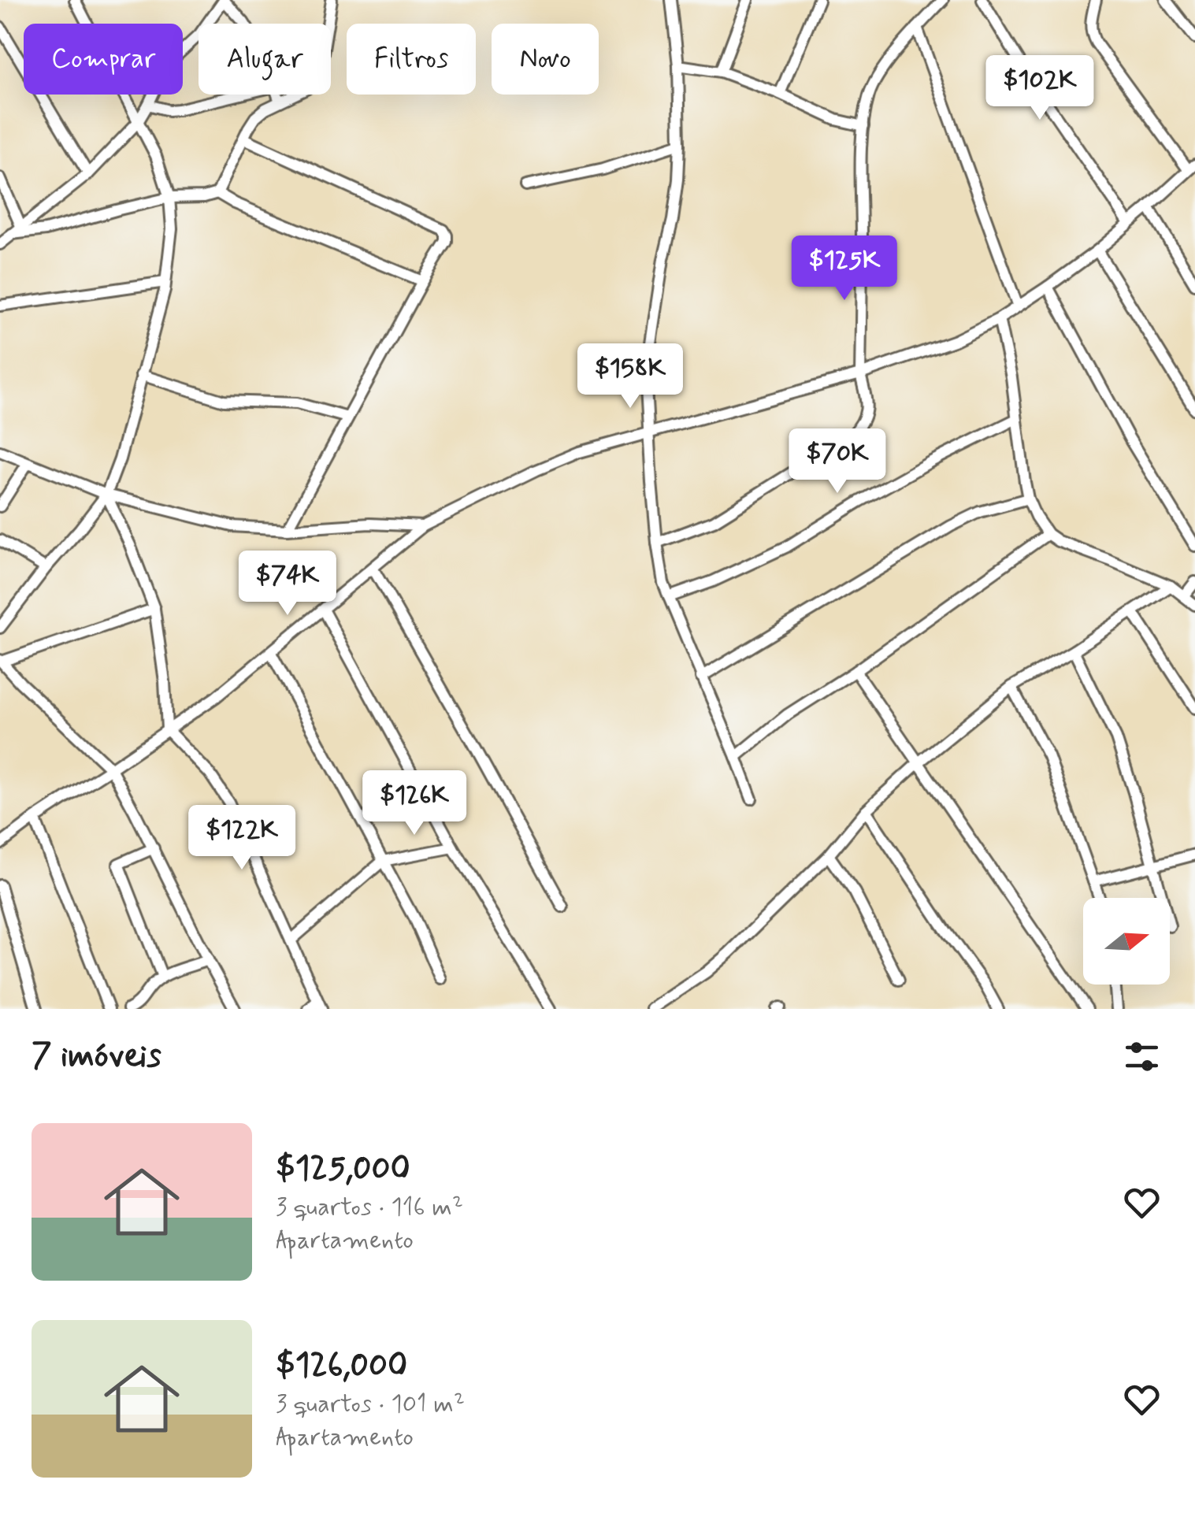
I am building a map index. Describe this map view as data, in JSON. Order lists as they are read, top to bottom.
{
  "north": "right",
  "page": {
    "chip": [
      "Comprar",
      "Alugar",
      "Filtros",
      "Novo"
    ],
    "price": [
      "$102K",
      "$125K",
      "$158K",
      "$70K",
      "$74K",
      "$126K",
      "$122K"
    ],
    "heading": "7 imóveis",
    "list": [
      {
        "name": "$125,000",
        "note": "3 quartos · 116 m² · Apartamento"
      },
      {
        "name": "$126,000",
        "note": "3 quartos · 101 m² · Apartamento"
      }
    ]
  }
}
